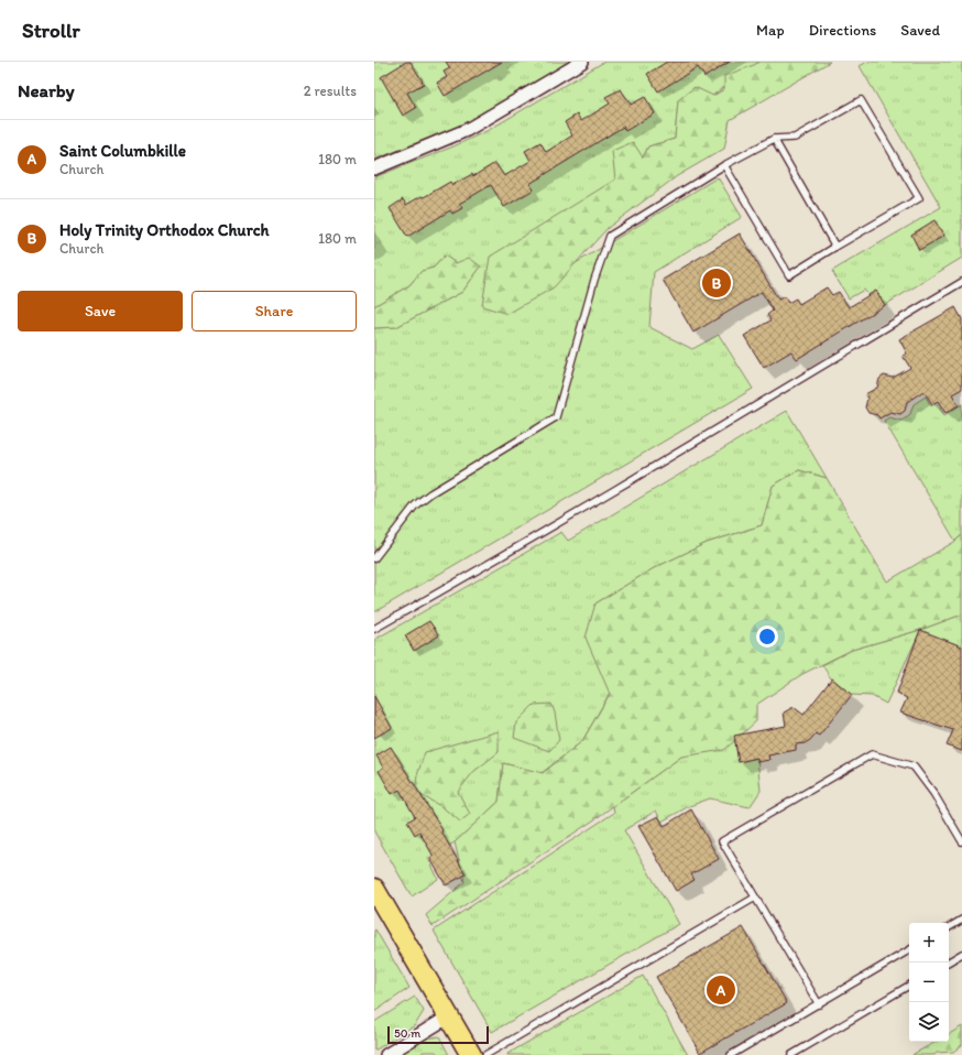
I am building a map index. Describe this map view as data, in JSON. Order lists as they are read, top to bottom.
{
  "scale_bar": "50 m",
  "page": {
    "header": "Strollr",
    "nav": ["Map", "Directions", "Saved"],
    "heading": ["Nearby", "2 results"],
    "list": [
      {
        "mark": "A",
        "name": "Saint Columbkille",
        "note": "Church",
        "value": "180 m"
      },
      {
        "mark": "B",
        "name": "Holy Trinity Orthodox Church",
        "note": "Church",
        "value": "180 m"
      }
    ],
    "pins": ["B", "A"],
    "buttons": ["Save", "Share"],
    "map_buttons": ["+", "−"],
    "scale": "50 m"
  }
}
